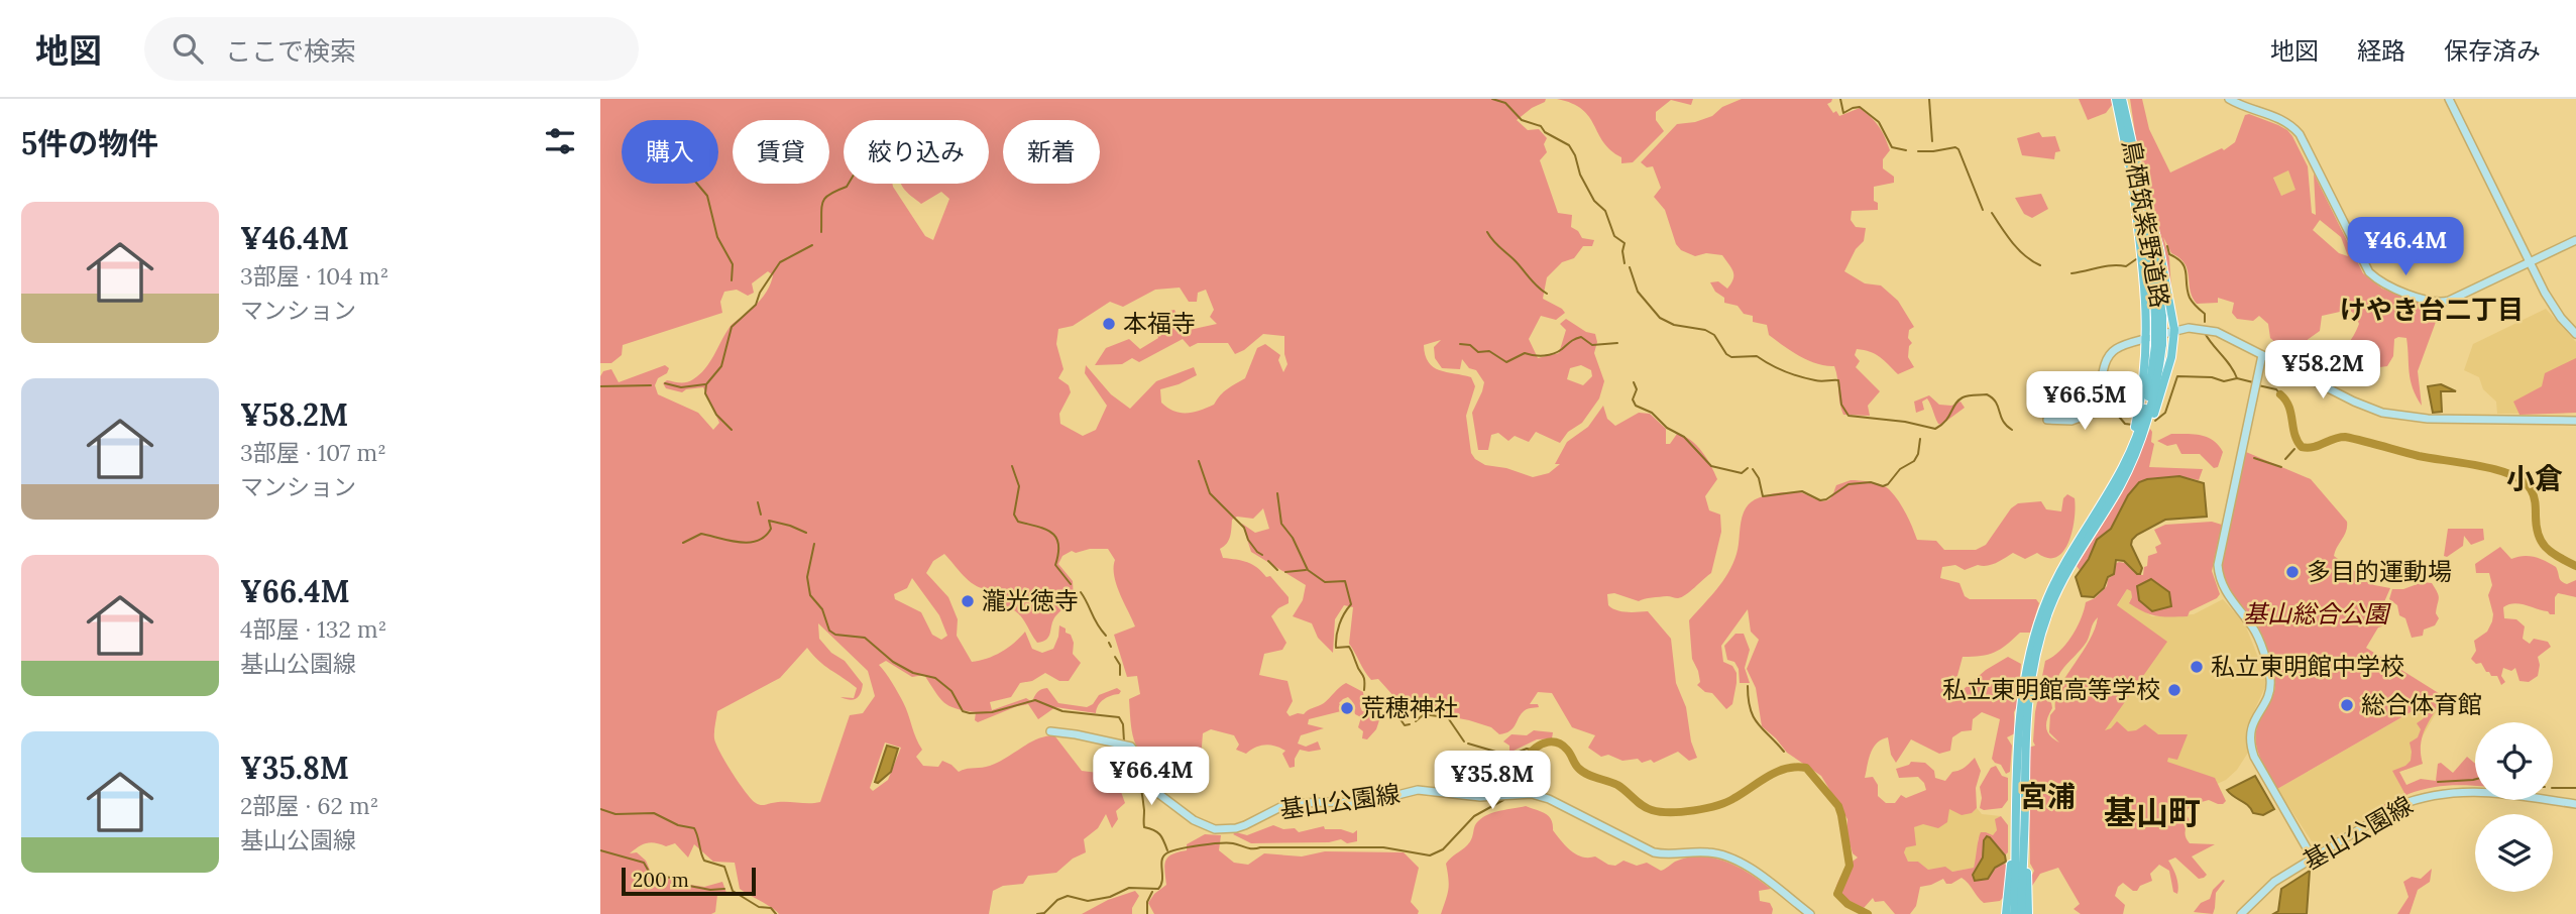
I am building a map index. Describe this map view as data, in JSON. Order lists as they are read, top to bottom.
{
  "streets": {
    "main road": ["鳥栖筑紫野道路"],
    "street": ["基山公園線"]
  },
  "districts": [
    "けやき台二丁目",
    "小倉",
    "宮浦",
    "基山町"
  ],
  "parks": ["基山総合公園"],
  "places": [
    "本福寺",
    "多目的運動場",
    "瀧光徳寺",
    "私立東明館中学校",
    "私立東明館高等学校",
    "総合体育館",
    "荒穂神社"
  ],
  "scale_bar": "200 m",
  "page": {
    "header": "地図",
    "search": "ここで検索",
    "nav": ["地図", "経路", "保存済み"],
    "heading": "5件の物件",
    "chip": [
      "購入",
      "賃貸",
      "絞り込み",
      "新着"
    ],
    "list": [
      {
        "name": "¥46.4M",
        "note": "3部屋 · 104 m² · マンション"
      },
      {
        "name": "¥58.2M",
        "note": "3部屋 · 107 m² · マンション"
      },
      {
        "name": "¥66.4M",
        "note": "4部屋 · 132 m² · 基山公園線"
      },
      {
        "name": "¥35.8M",
        "note": "2部屋 · 62 m² · 基山公園線"
      }
    ],
    "price": [
      "¥46.4M",
      "¥58.2M",
      "¥66.5M",
      "¥66.4M",
      "¥35.8M"
    ],
    "scale": "200 m"
  }
}
